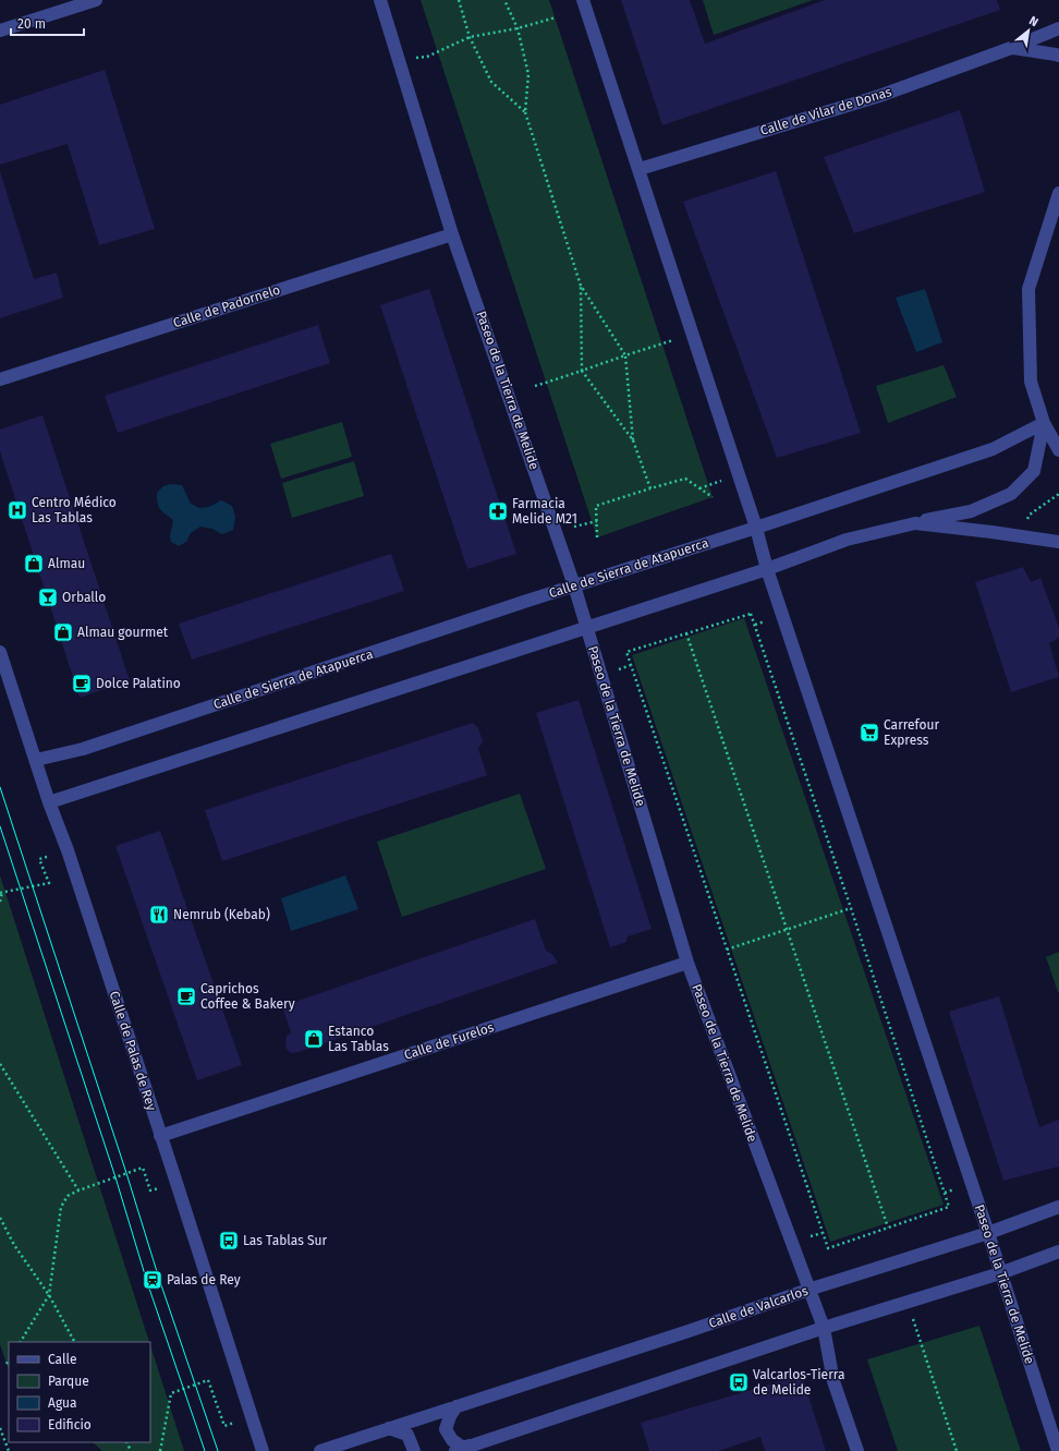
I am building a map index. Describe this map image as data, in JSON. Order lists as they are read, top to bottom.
{
  "streets": {
    "street": [
      "Calle de Vilar de Donas",
      "Calle de Padornelo",
      "Paseo de la Tierra de Melide",
      "Calle de Sierra de Atapuerca",
      "Calle de Furelos",
      "Calle de Palas de Rey",
      "Calle de Valcarlos"
    ]
  },
  "crossings": [
    ["Calle de Vilar de Donas", "Paseo de la Tierra de Melide"],
    ["Calle de Padornelo", "Paseo de la Tierra de Melide"],
    ["Paseo de la Tierra de Melide", "Calle de Sierra de Atapuerca"],
    ["Paseo de la Tierra de Melide", "Calle de Furelos"],
    ["Paseo de la Tierra de Melide", "Calle de Valcarlos"],
    ["Calle de Sierra de Atapuerca", "Calle de Palas de Rey"],
    ["Calle de Furelos", "Calle de Palas de Rey"]
  ],
  "places": {
    "hospital": ["Centro Médico Las Tablas"],
    "pharmacy": ["Farmacia Melide M21"],
    "shop": ["Almau", "Almau gourmet", "Estanco Las Tablas"],
    "bar": ["Orballo"],
    "cafe": ["Dolce Palatino", "Caprichos Coffee & Bakery"],
    "supermarket": ["Carrefour Express"],
    "restaurant": ["Nemrub (Kebab)"],
    "bus stop": ["Las Tablas Sur", "Valcarlos-Tierra de Melide"],
    "station": ["Palas de Rey"]
  },
  "legend": [
    "Calle",
    "Parque",
    "Agua",
    "Edificio"
  ],
  "scale_bar": "20 m",
  "north": "top right"
}
